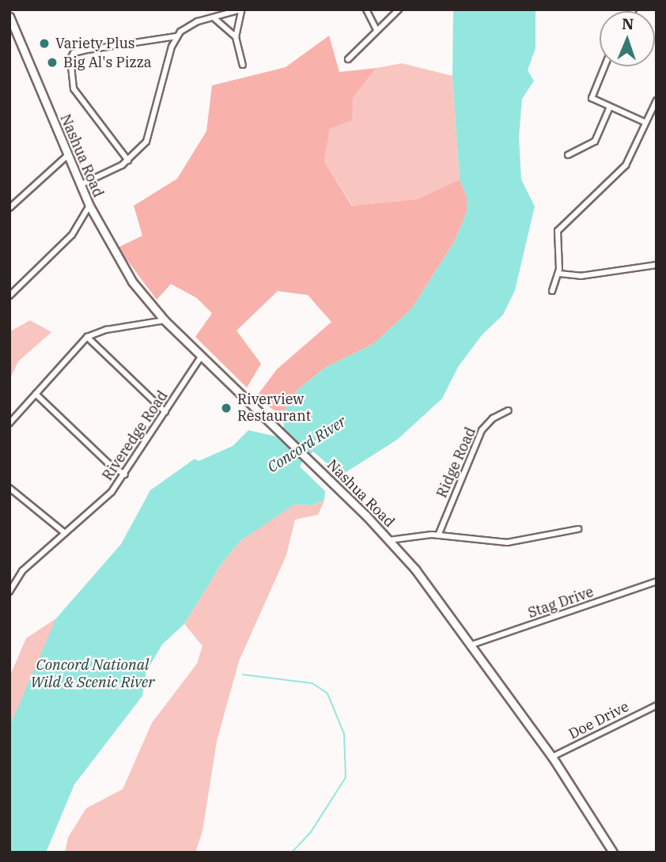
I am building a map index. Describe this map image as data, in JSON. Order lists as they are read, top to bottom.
{
  "streets": {
    "main road": ["Nashua Road"],
    "street": [
      "Riveredge Road",
      "Ridge Road",
      "Stag Drive",
      "Doe Drive"
    ]
  },
  "crossings": [
    ["Nashua Road", "Riveredge Road"],
    ["Nashua Road", "Stag Drive"],
    ["Nashua Road", "Doe Drive"]
  ],
  "water": ["Concord River", "Concord National Wild & Scenic River"],
  "places": ["Variety Plus", "Big Al's Pizza", "Riverview Restaurant"],
  "north": "top"
}
